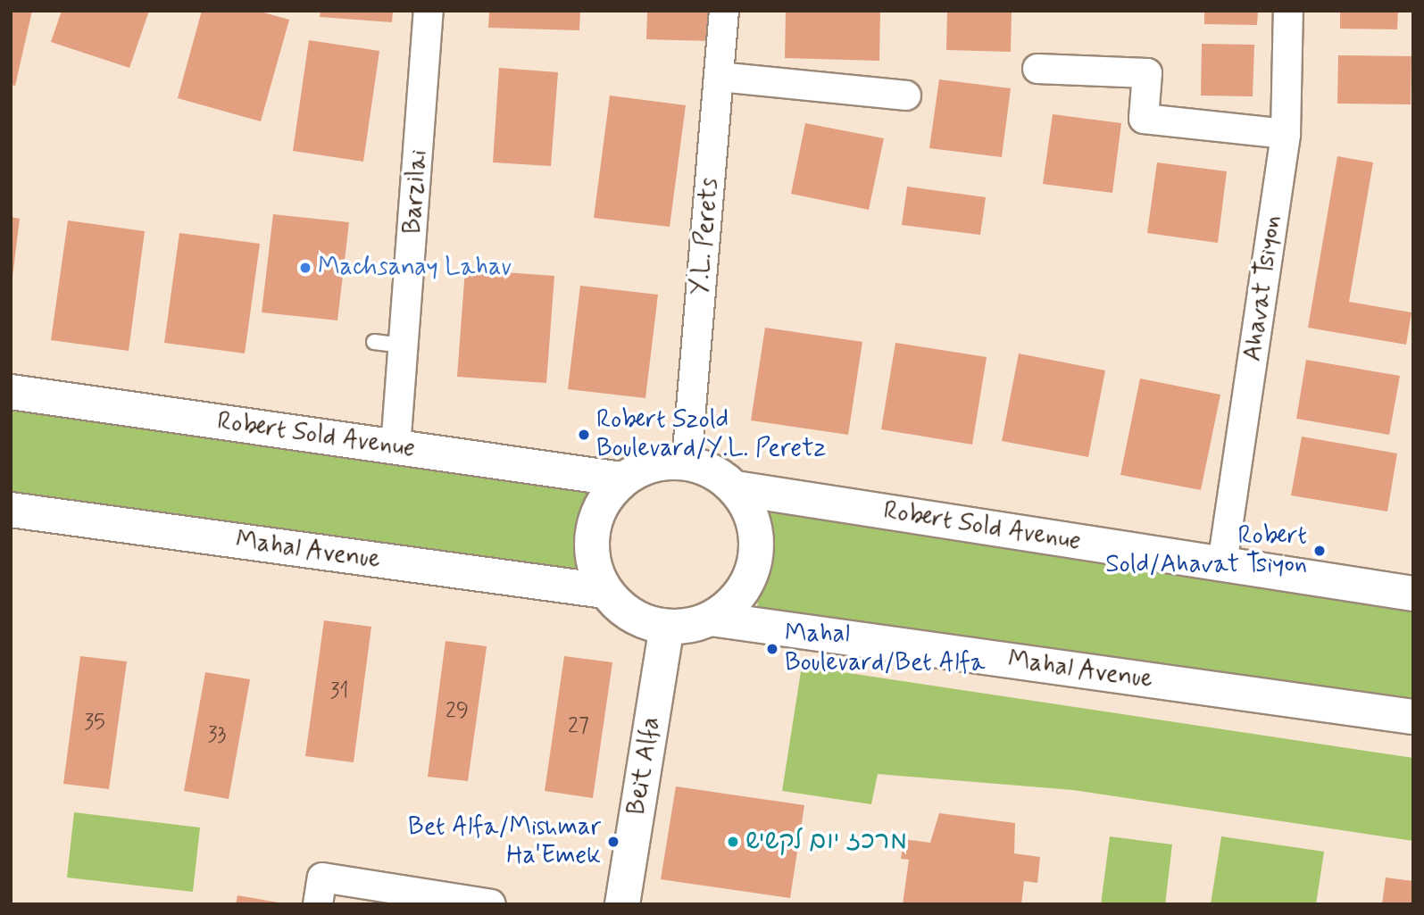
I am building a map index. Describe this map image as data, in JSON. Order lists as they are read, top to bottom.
{
  "streets": {
    "street": [
      "Barzilai",
      "Y.L. Perets",
      "Ahavat Tsiyon",
      "Robert Sold Avenue",
      "Mahal Avenue",
      "Beit Alfa"
    ]
  },
  "crossings": [
    ["Barzilai", "Robert Sold Avenue"],
    ["Y.L. Perets", "Robert Sold Avenue"],
    ["Y.L. Perets", "Mahal Avenue"],
    ["Y.L. Perets", "Beit Alfa"],
    ["Ahavat Tsiyon", "Robert Sold Avenue"],
    ["Robert Sold Avenue", "Mahal Avenue"],
    ["Robert Sold Avenue", "Beit Alfa"],
    ["Mahal Avenue", "Beit Alfa"]
  ],
  "places": [
    "Machsanay Lahav",
    "Robert Szold Boulevard/Y.L. Peretz",
    "Robert Sold/Ahavat Tsiyon",
    "Mahal Boulevard/Bet Alfa",
    "Bet Alfa/Mishmar Ha'Emek",
    "מרכז יום לקשיש"
  ],
  "house_numbers": [
    "31",
    "29",
    "35",
    "27",
    "33"
  ]
}
